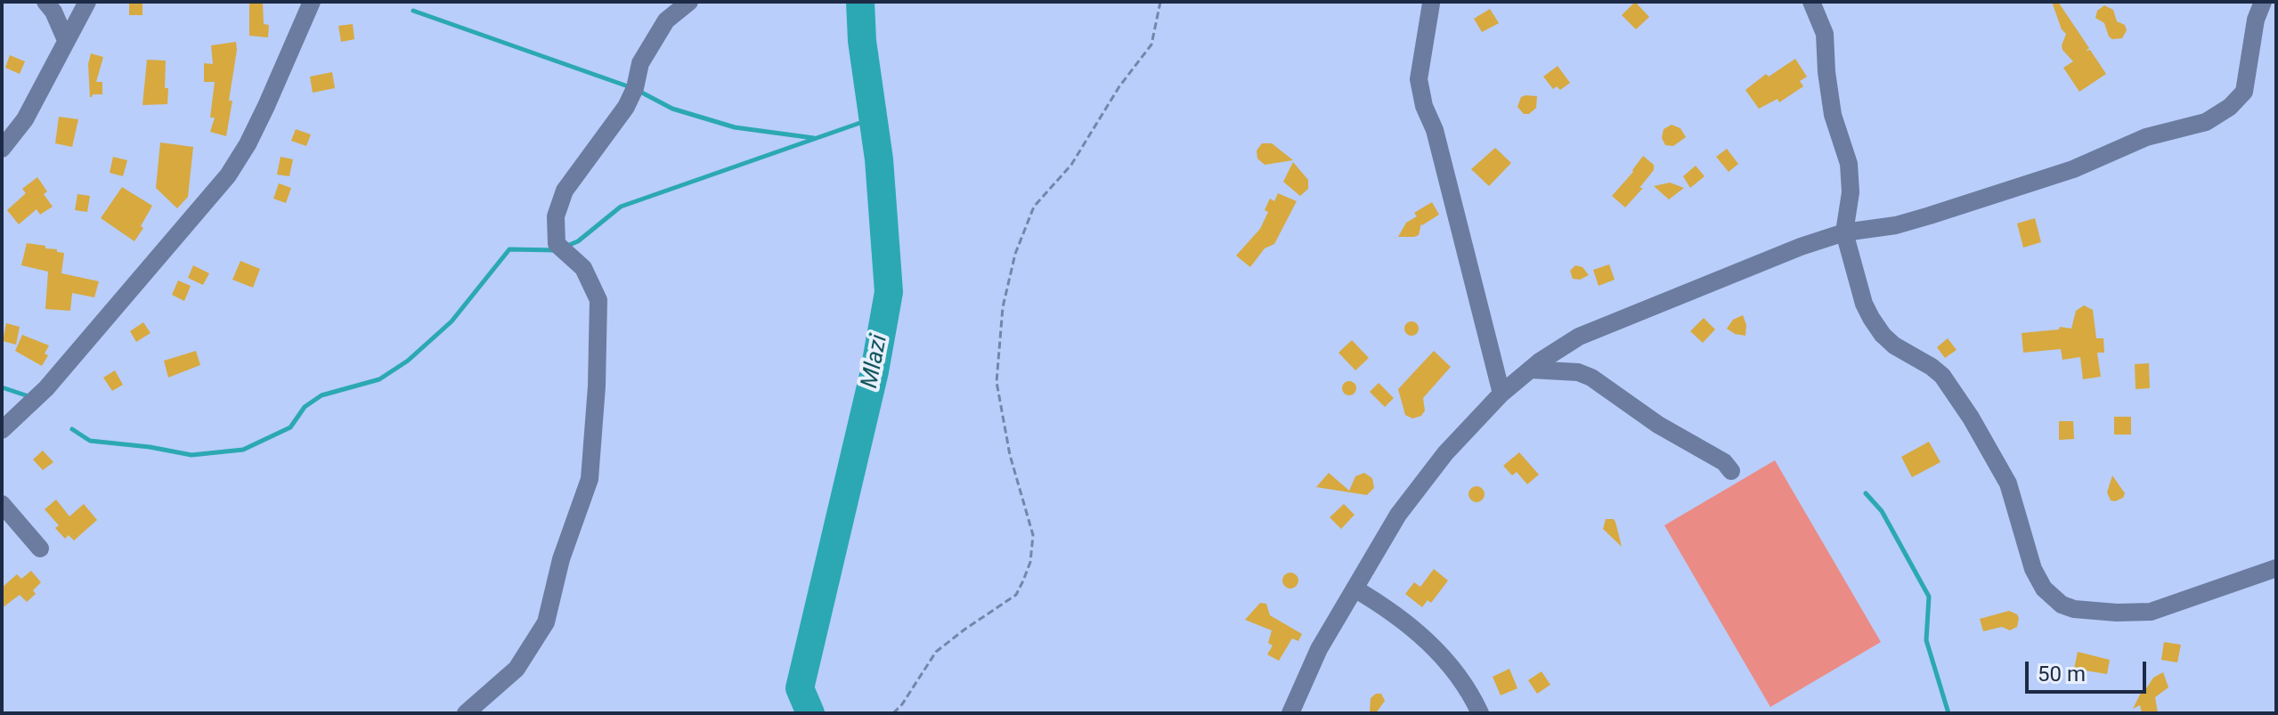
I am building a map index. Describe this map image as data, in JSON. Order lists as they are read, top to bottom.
{
  "water": ["Mlazi"],
  "scale_bar": "50 m"
}
